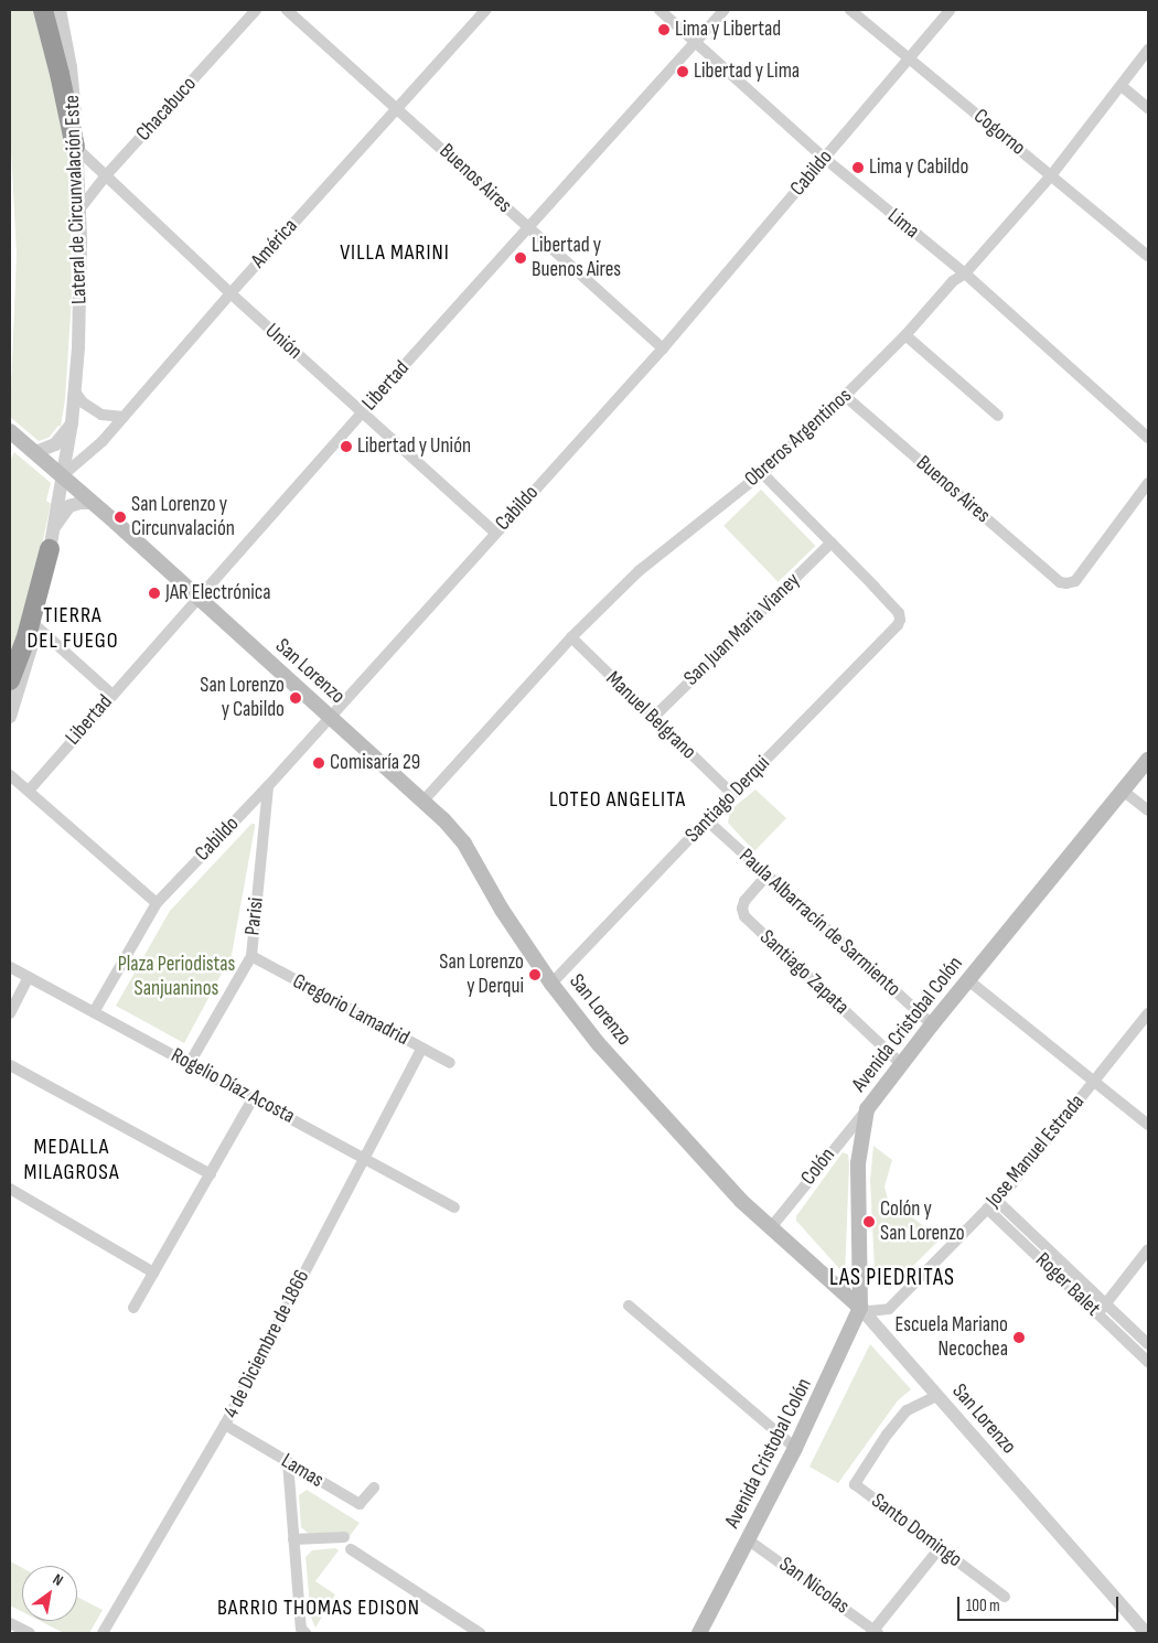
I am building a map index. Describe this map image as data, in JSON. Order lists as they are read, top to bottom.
{
  "streets": {
    "main road": ["San Lorenzo", "Avenida Cristobal Colón"],
    "street": [
      "Chacabuco",
      "Cogorno",
      "Cabildo",
      "Buenos Aires",
      "Lateral de Circunvalación Este",
      "Lima",
      "América",
      "Unión",
      "Libertad",
      "Obreros Argentinos",
      "San Juan Maria Vianey",
      "Manuel Belgrano",
      "Santiago Derqui",
      "Parisi",
      "Paula Albarracín de Sarmiento",
      "Santiago Zapata",
      "Gregorio Lamadrid",
      "Rogelio Díaz Acosta",
      "Jose Manuel Estrada",
      "Colón",
      "Roger Balet",
      "4 de Diciembre de 1866",
      "Lamas",
      "Santo Domingo",
      "San Nicolas"
    ]
  },
  "crossings": [
    ["Chacabuco", "Lateral de Circunvalación Este"],
    ["Chacabuco", "Unión"],
    ["Cogorno", "Cabildo"],
    ["Cogorno", "Obreros Argentinos"],
    ["Cabildo", "Buenos Aires"],
    ["Cabildo", "Lima"],
    ["Cabildo", "Unión"],
    ["Cabildo", "San Lorenzo"],
    ["Cabildo", "Parisi"],
    ["Cabildo", "Rogelio Díaz Acosta"],
    ["Buenos Aires", "América"],
    ["Buenos Aires", "Libertad"],
    ["Buenos Aires", "Obreros Argentinos"],
    ["Lateral de Circunvalación Este", "América"],
    ["Lateral de Circunvalación Este", "Unión"],
    ["Lateral de Circunvalación Este", "San Lorenzo"],
    ["Lima", "Libertad"],
    ["Lima", "Obreros Argentinos"],
    ["América", "Unión"],
    ["América", "San Lorenzo"],
    ["Unión", "Libertad"],
    ["Libertad", "San Lorenzo"],
    ["Obreros Argentinos", "San Lorenzo"],
    ["Obreros Argentinos", "Manuel Belgrano"],
    ["San Juan Maria Vianey", "Manuel Belgrano"],
    ["San Juan Maria Vianey", "Santiago Derqui"],
    ["San Lorenzo", "Santiago Derqui"],
    ["San Lorenzo", "Avenida Cristobal Colón"],
    ["San Lorenzo", "Jose Manuel Estrada"],
    ["San Lorenzo", "Colón"],
    ["San Lorenzo", "Santo Domingo"],
    ["Manuel Belgrano", "Santiago Derqui"],
    ["Santiago Derqui", "Paula Albarracín de Sarmiento"],
    ["Parisi", "Gregorio Lamadrid"],
    ["Parisi", "Rogelio Díaz Acosta"],
    ["Paula Albarracín de Sarmiento", "Santiago Zapata"],
    ["Paula Albarracín de Sarmiento", "Avenida Cristobal Colón"],
    ["Santiago Zapata", "Avenida Cristobal Colón"],
    ["Gregorio Lamadrid", "4 de Diciembre de 1866"],
    ["Avenida Cristobal Colón", "Jose Manuel Estrada"],
    ["Avenida Cristobal Colón", "Colón"],
    ["Avenida Cristobal Colón", "San Nicolas"],
    ["Rogelio Díaz Acosta", "4 de Diciembre de 1866"],
    ["Jose Manuel Estrada", "Roger Balet"],
    ["4 de Diciembre de 1866", "Lamas"]
  ],
  "districts": [
    "VILLA MARINI",
    "TIERRA DEL FUEGO",
    "LOTEO ANGELITA",
    "MEDALLA MILAGROSA",
    "LAS PIEDRITAS",
    "BARRIO THOMAS EDISON"
  ],
  "parks": ["Plaza Periodistas Sanjuaninos"],
  "places": [
    "Lima y Libertad",
    "Libertad y Lima",
    "Lima y Cabildo",
    "Libertad y Buenos Aires",
    "Libertad y Unión",
    "San Lorenzo y Circunvalación",
    "JAR Electrónica",
    "San Lorenzo y Cabildo",
    "Comisaría 29",
    "San Lorenzo y Derqui",
    "Colón y San Lorenzo",
    "Escuela Mariano Necochea"
  ],
  "scale_bar": "100 m",
  "north": "top right"
}
